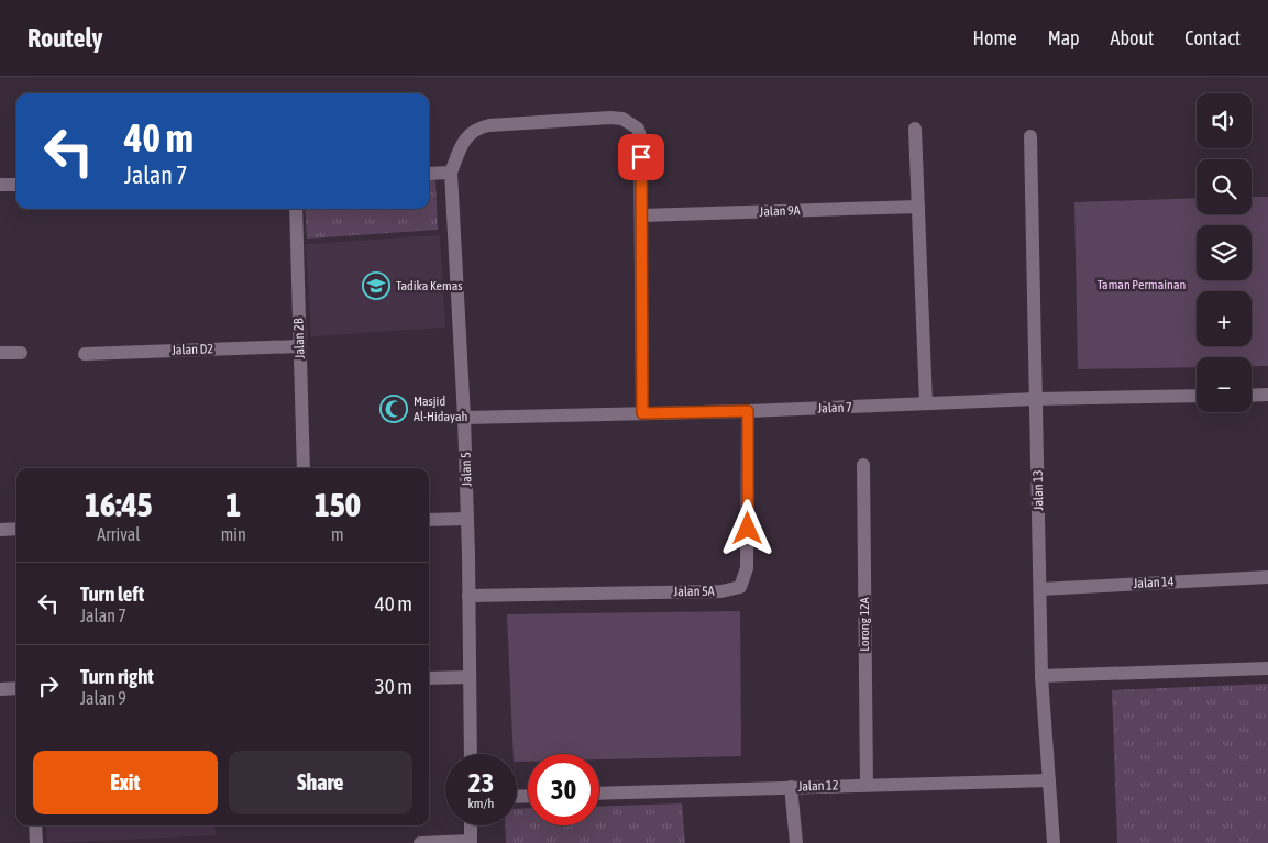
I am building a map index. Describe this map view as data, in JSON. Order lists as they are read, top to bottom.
{
  "streets": {
    "street": [
      "Jalan 9A",
      "Jalan 2B",
      "Jalan D2",
      "Jalan 7",
      "Jalan 5",
      "Jalan 13",
      "Jalan 14",
      "Jalan 5A",
      "Lorong 12A",
      "Jalan 12"
    ]
  },
  "crossings": [
    ["Jalan 2B", "Jalan D2"],
    ["Jalan 7", "Jalan 5"],
    ["Jalan 7", "Jalan 13"],
    ["Jalan 7", "Jalan 5A"],
    ["Jalan 5", "Jalan 5A"],
    ["Jalan 13", "Jalan 14"],
    ["Jalan 13", "Jalan 12"],
    ["Lorong 12A", "Jalan 12"]
  ],
  "parks": ["Taman Permainan"],
  "places": {
    "school or university": ["Tadika Kemas"],
    "mosque": ["Masjid Al-Hidayah"]
  },
  "page": {
    "header": "Routely",
    "nav": [
      "Home",
      "Map",
      "About",
      "Contact"
    ],
    "map_buttons": ["+", "−"],
    "turn": ["40 m", "Jalan 7"],
    "eta": [
      "16:45",
      "Arrival",
      "1",
      "min",
      "150",
      "m"
    ],
    "list": [
      {
        "name": "Turn left",
        "note": "Jalan 7",
        "value": "40 m"
      },
      {
        "name": "Turn right",
        "note": "Jalan 9",
        "value": "30 m"
      }
    ],
    "buttons": ["Exit", "Share"],
    "speed": "23 km/h",
    "limit": "30"
  }
}
